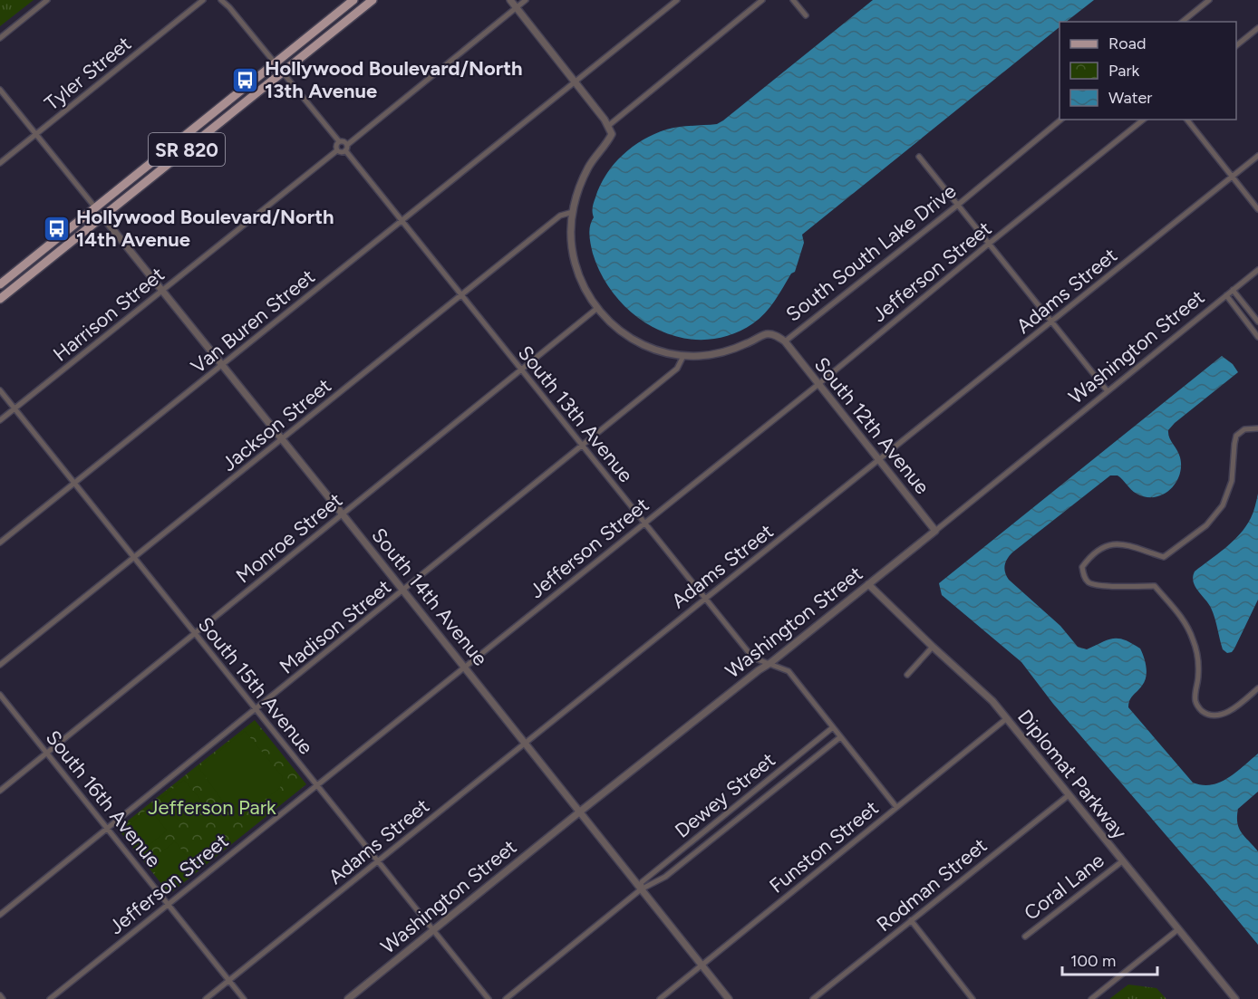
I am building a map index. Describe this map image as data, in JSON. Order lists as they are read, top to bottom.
{
  "streets": {
    "main road": ["SR 820"],
    "street": [
      "Tyler Street",
      "South South Lake Drive",
      "Jefferson Street",
      "Adams Street",
      "Harrison Street",
      "Van Buren Street",
      "Washington Street",
      "South 13th Avenue",
      "Jackson Street",
      "South 12th Avenue",
      "Monroe Street",
      "South 14th Avenue",
      "Madison Street",
      "South 15th Avenue",
      "Diplomat Parkway",
      "Dewey Street",
      "South 16th Avenue",
      "Funston Street",
      "Rodman Street",
      "Coral Lane"
    ]
  },
  "crossings": [
    ["SR 820", "South 14th Avenue"],
    ["South South Lake Drive", "South 12th Avenue"],
    ["South South Lake Drive", "Monroe Street"],
    ["South South Lake Drive", "Madison Street"],
    ["Jefferson Street", "South 13th Avenue"],
    ["Jefferson Street", "South 12th Avenue"],
    ["Jefferson Street", "South 14th Avenue"],
    ["Jefferson Street", "South 15th Avenue"],
    ["Jefferson Street", "South 16th Avenue"],
    ["Adams Street", "South 13th Avenue"],
    ["Adams Street", "South 12th Avenue"],
    ["Adams Street", "South 14th Avenue"],
    ["Adams Street", "South 15th Avenue"],
    ["Adams Street", "South 16th Avenue"],
    ["Harrison Street", "South 13th Avenue"],
    ["Harrison Street", "South 14th Avenue"],
    ["Harrison Street", "South 15th Avenue"],
    ["Van Buren Street", "South 13th Avenue"],
    ["Van Buren Street", "South 14th Avenue"],
    ["Van Buren Street", "South 15th Avenue"],
    ["Washington Street", "South 13th Avenue"],
    ["Washington Street", "South 12th Avenue"],
    ["Washington Street", "South 14th Avenue"],
    ["Washington Street", "South 15th Avenue"],
    ["Washington Street", "Diplomat Parkway"],
    ["South 13th Avenue", "Jackson Street"],
    ["South 13th Avenue", "Monroe Street"],
    ["South 13th Avenue", "Madison Street"],
    ["South 13th Avenue", "Dewey Street"],
    ["South 13th Avenue", "Funston Street"],
    ["Jackson Street", "South 14th Avenue"],
    ["Jackson Street", "South 15th Avenue"],
    ["Monroe Street", "South 14th Avenue"],
    ["Monroe Street", "South 15th Avenue"],
    ["Monroe Street", "South 16th Avenue"],
    ["South 14th Avenue", "Madison Street"],
    ["South 14th Avenue", "Dewey Street"],
    ["South 14th Avenue", "Funston Street"],
    ["Madison Street", "South 15th Avenue"],
    ["Madison Street", "South 16th Avenue"],
    ["Diplomat Parkway", "Funston Street"],
    ["Diplomat Parkway", "Rodman Street"],
    ["Diplomat Parkway", "Coral Lane"]
  ],
  "parks": ["Jefferson Park"],
  "places": {
    "bus stop": ["Hollywood Boulevard/North 13th Avenue", "Hollywood Boulevard/North 14th Avenue"]
  },
  "legend": ["Road", "Park", "Water"],
  "scale_bar": "100 m"
}
